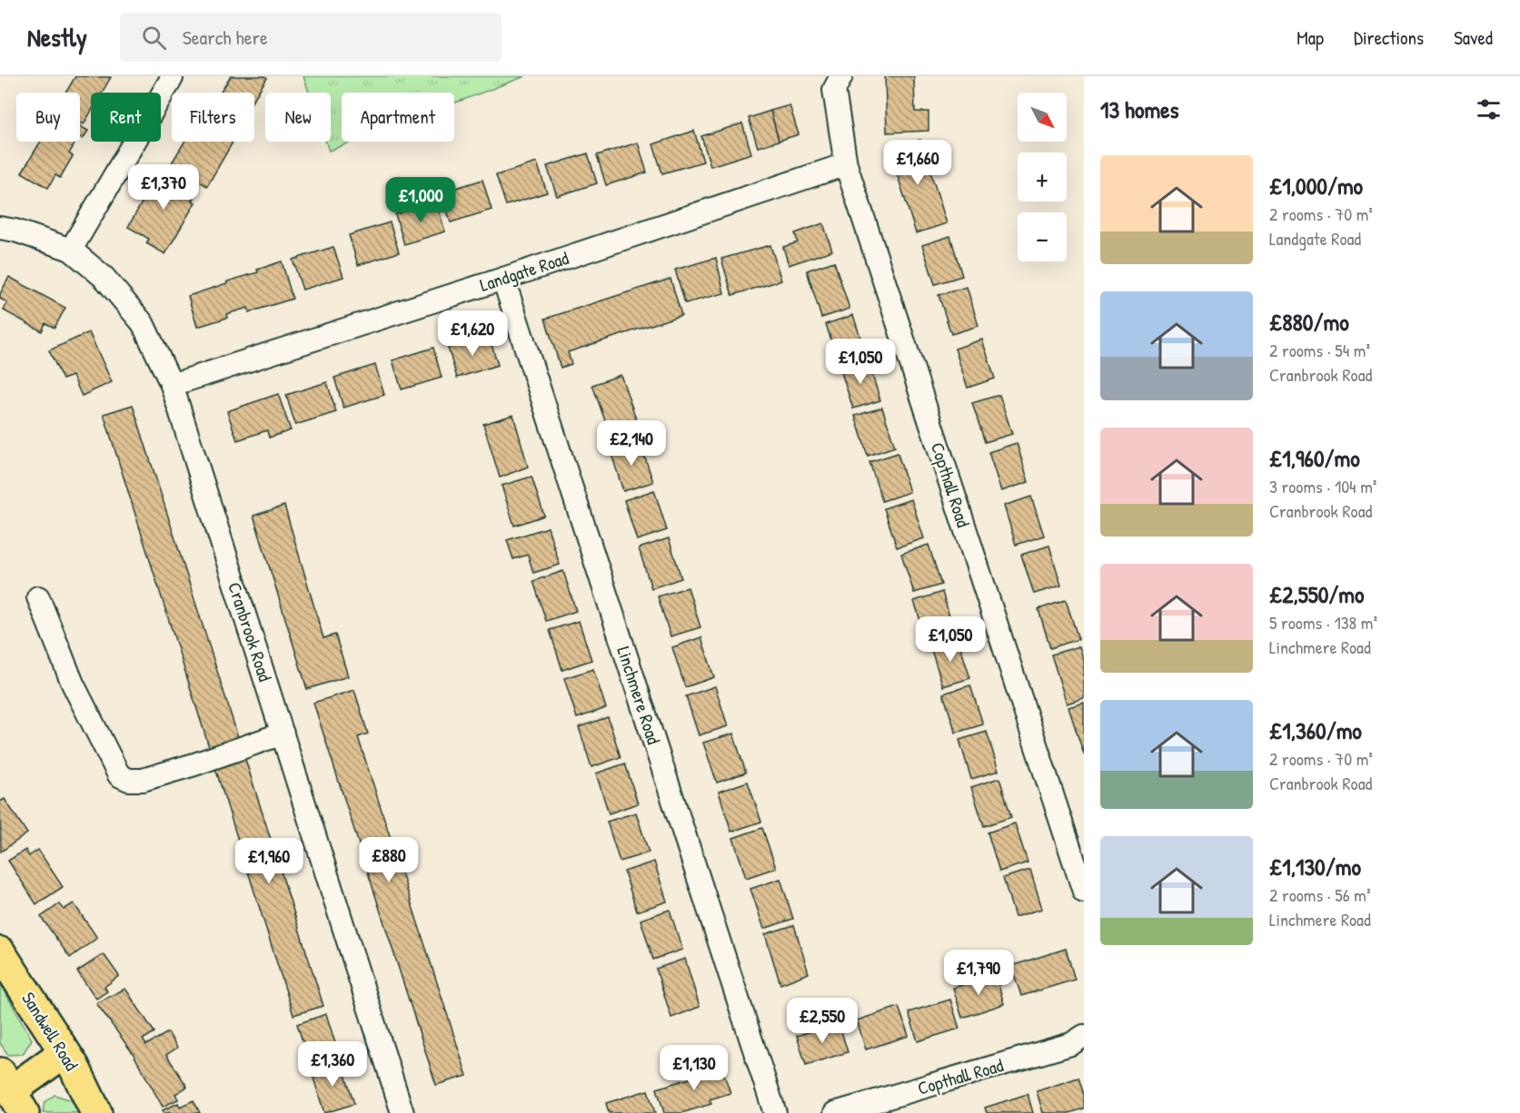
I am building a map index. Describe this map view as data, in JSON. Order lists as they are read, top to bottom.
{
  "streets": {
    "main road": ["Sandwell Road"],
    "street": [
      "Landgate Road",
      "Copthall Road",
      "Cranbrook Road",
      "Linchmere Road"
    ]
  },
  "crossings": [
    ["Landgate Road", "Copthall Road"],
    ["Landgate Road", "Cranbrook Road"],
    ["Landgate Road", "Linchmere Road"]
  ],
  "north": "bottom right",
  "page": {
    "header": "Nestly",
    "search": "Search here",
    "nav": ["Map", "Directions", "Saved"],
    "heading": "13 homes",
    "map_buttons": ["+", "−"],
    "chip": [
      "Buy",
      "Rent",
      "Filters",
      "New",
      "Apartment"
    ],
    "price": [
      "£1,660",
      "£1,370",
      "£1,000",
      "£1,620",
      "£1,050",
      "£2,140",
      "£1,050",
      "£880",
      "£1,960",
      "£1,790",
      "£2,550",
      "£1,360",
      "£1,130"
    ],
    "list": [
      {
        "name": "£1,000/mo",
        "note": "2 rooms · 70 m² · Landgate Road"
      },
      {
        "name": "£880/mo",
        "note": "2 rooms · 54 m² · Cranbrook Road"
      },
      {
        "name": "£1,960/mo",
        "note": "3 rooms · 104 m² · Cranbrook Road"
      },
      {
        "name": "£2,550/mo",
        "note": "5 rooms · 138 m² · Linchmere Road"
      },
      {
        "name": "£1,360/mo",
        "note": "2 rooms · 70 m² · Cranbrook Road"
      },
      {
        "name": "£1,130/mo",
        "note": "2 rooms · 56 m² · Linchmere Road"
      }
    ]
  }
}
